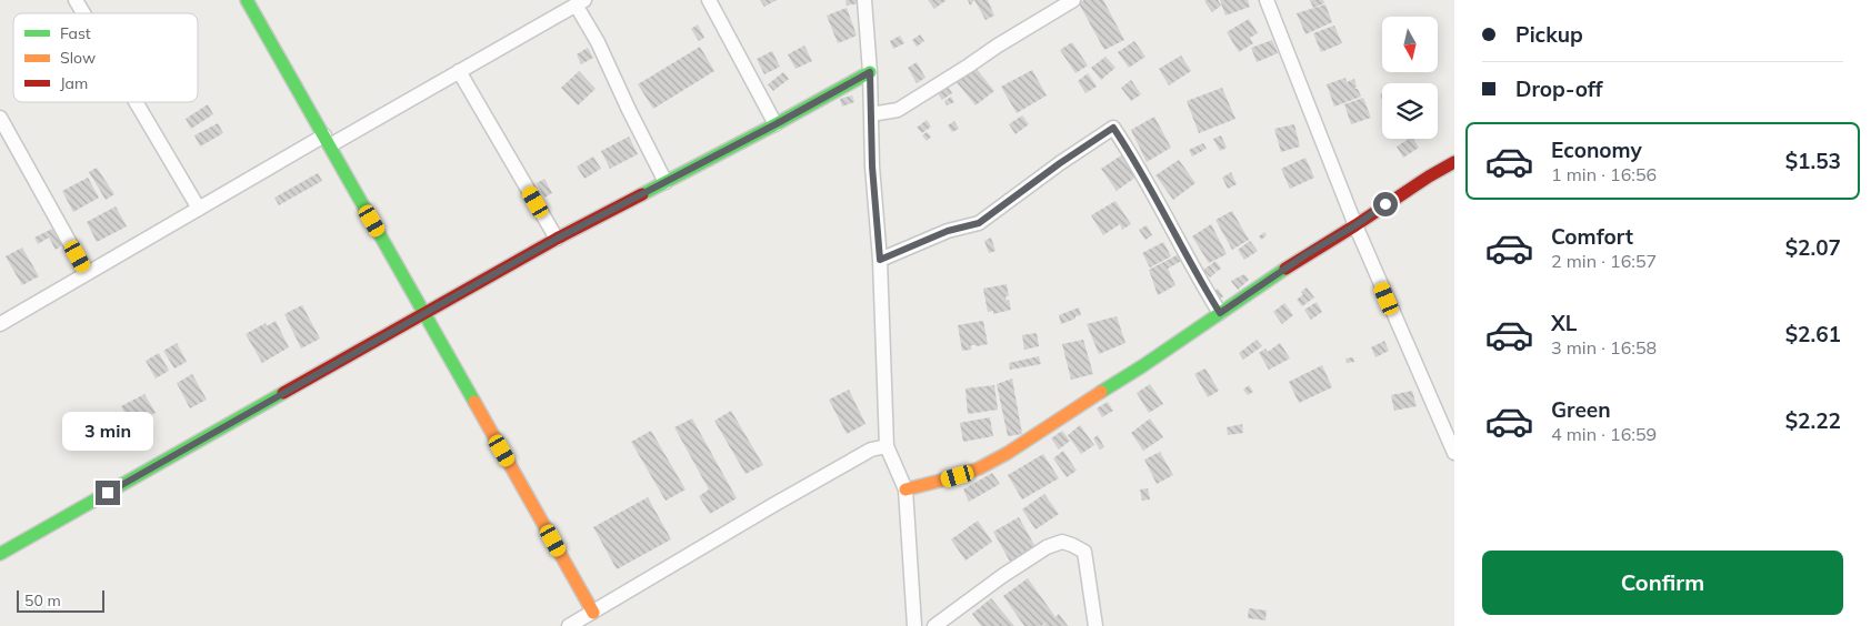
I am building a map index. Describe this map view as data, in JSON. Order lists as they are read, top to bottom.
{
  "legend": ["Fast", "Slow", "Jam"],
  "scale_bar": "50 m",
  "north": "bottom",
  "page": {
    "banner": ["Pickup", "Drop-off"],
    "list": [
      {
        "name": "Economy",
        "note": "1 min · 16:56",
        "value": "$1.53"
      },
      {
        "name": "Comfort",
        "note": "2 min · 16:57",
        "value": "$2.07"
      },
      {
        "name": "XL",
        "note": "3 min · 16:58",
        "value": "$2.61"
      },
      {
        "name": "Green",
        "note": "4 min · 16:59",
        "value": "$2.22"
      }
    ],
    "bubble": "3 min",
    "buttons": "Confirm",
    "scale": "50 m"
  }
}
